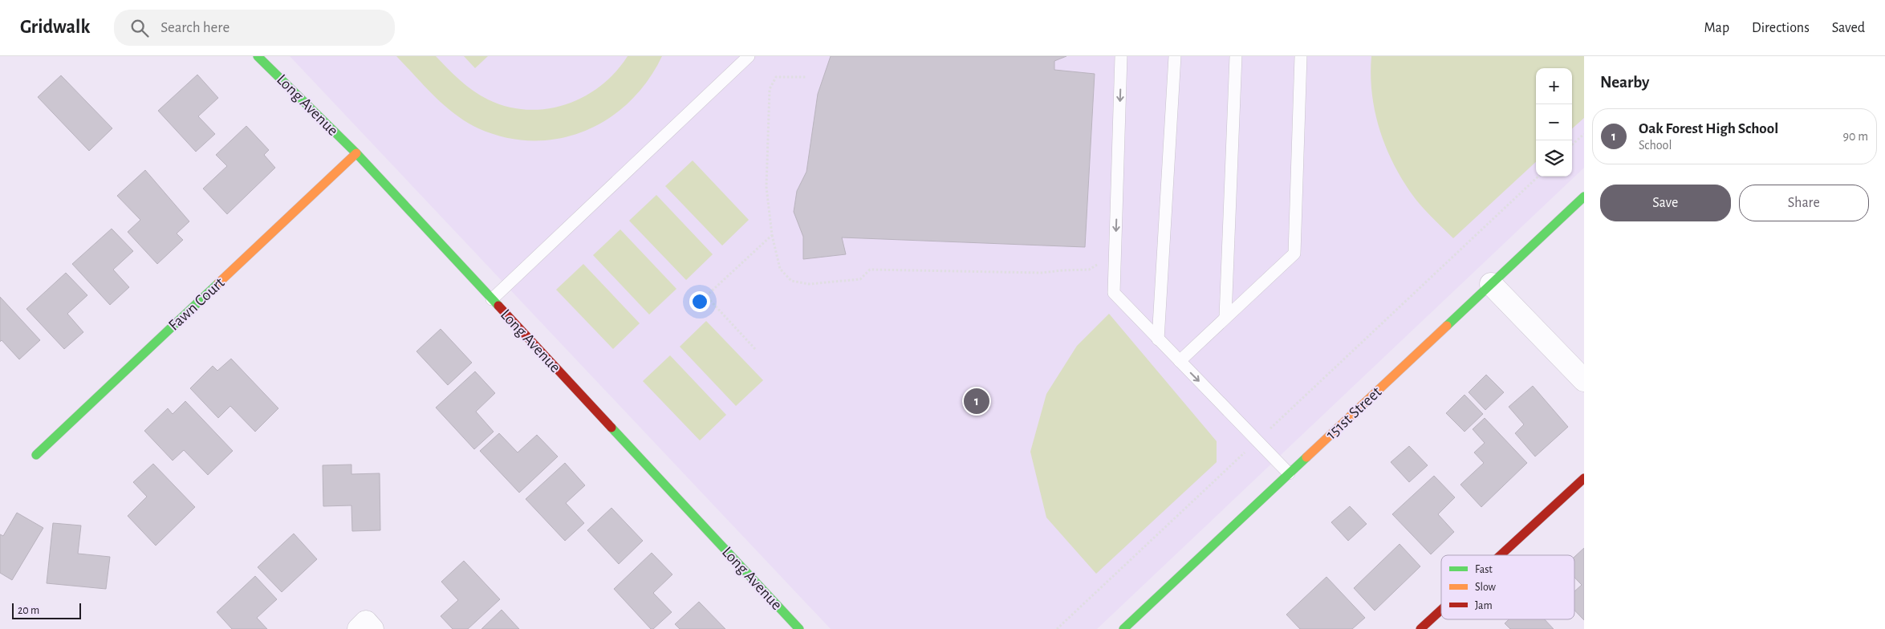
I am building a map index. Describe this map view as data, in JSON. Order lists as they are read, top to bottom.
{
  "streets": {
    "street": ["Long Avenue", "Fawn Court", "151st Street"]
  },
  "crossings": [
    ["Long Avenue", "Fawn Court"]
  ],
  "legend": ["Fast", "Slow", "Jam"],
  "scale_bar": "20 m",
  "page": {
    "header": "Gridwalk",
    "search": "Search here",
    "nav": ["Map", "Directions", "Saved"],
    "heading": "Nearby",
    "map_buttons": ["+", "−"],
    "list": [
      {
        "mark": "1",
        "name": "Oak Forest High School",
        "note": "School",
        "value": "90 m"
      }
    ],
    "buttons": ["Save", "Share"],
    "pins": "1",
    "scale": "20 m"
  }
}
